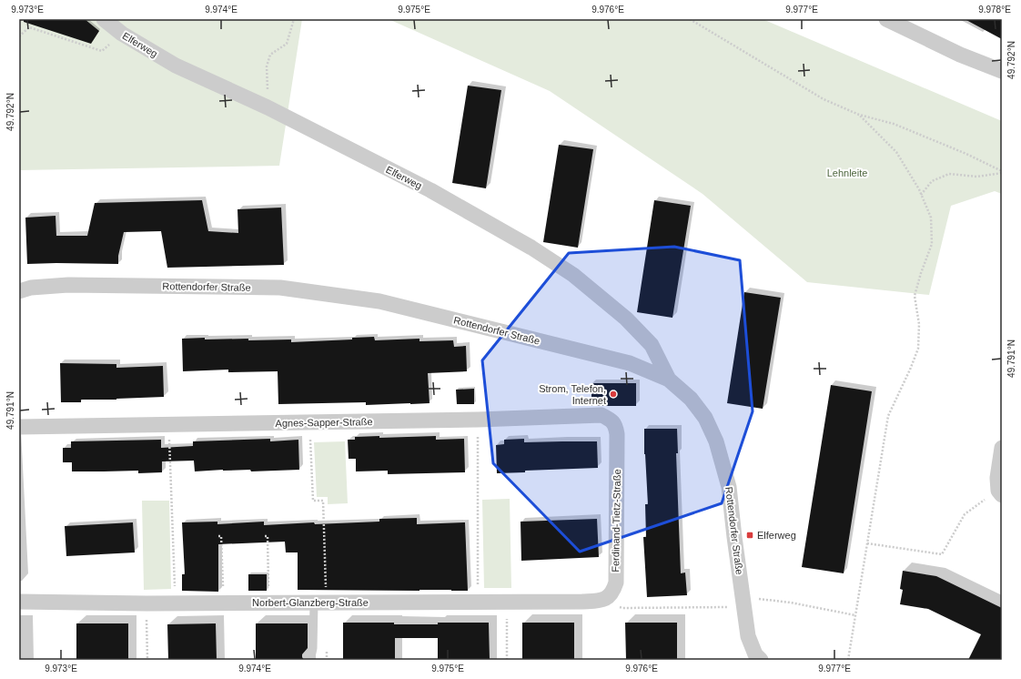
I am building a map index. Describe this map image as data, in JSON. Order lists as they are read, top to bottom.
{
  "streets": {
    "street": [
      "Elferweg",
      "Rottendorfer Straße",
      "Agnes-Sapper-Straße",
      "Ferdinand-Tietz-Straße",
      "Norbert-Glanzberg-Straße"
    ]
  },
  "crossings": [
    ["Elferweg", "Rottendorfer Straße"],
    ["Agnes-Sapper-Straße", "Ferdinand-Tietz-Straße"],
    ["Ferdinand-Tietz-Straße", "Norbert-Glanzberg-Straße"]
  ],
  "parks": ["Lehnleite"],
  "places": {
    "other": ["Strom, Telefon, Internet"],
    "transit": ["Elferweg"]
  },
  "coordinates": [
    "9.973°E",
    "9.974°E",
    "9.975°E",
    "9.976°E",
    "9.977°E",
    "9.978°E",
    "49.792°N",
    "49.791°N"
  ]
}
